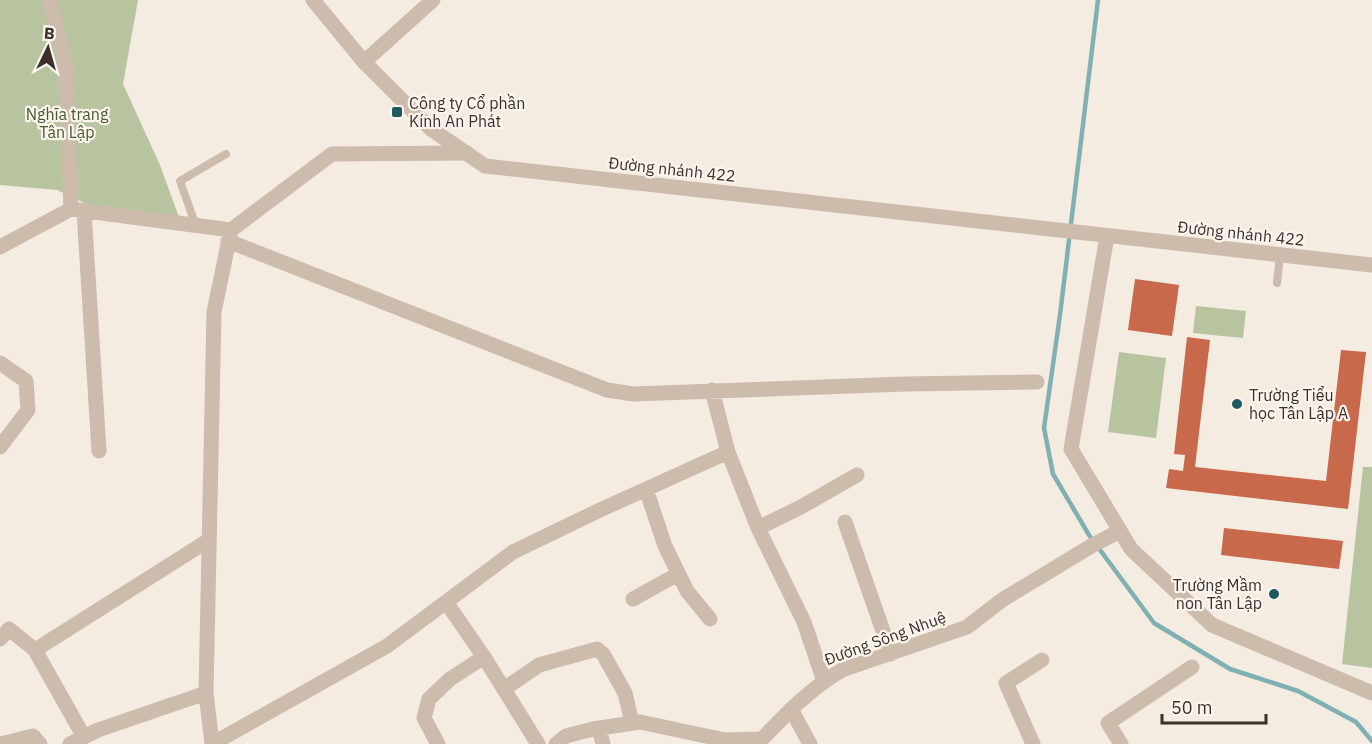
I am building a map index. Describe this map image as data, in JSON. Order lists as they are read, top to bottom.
{
  "streets": {
    "street": ["Đường nhánh 422", "Đường Sông Nhuệ"]
  },
  "parks": ["Nghĩa trang Tân Lập"],
  "places": {
    "transit": ["Công ty Cổ phần Kính An Phát"],
    "other": ["Trường Tiểu học Tân Lập A", "Trường Mầm non Tân Lập"]
  },
  "scale_bar": "50 m",
  "north": "top"
}
